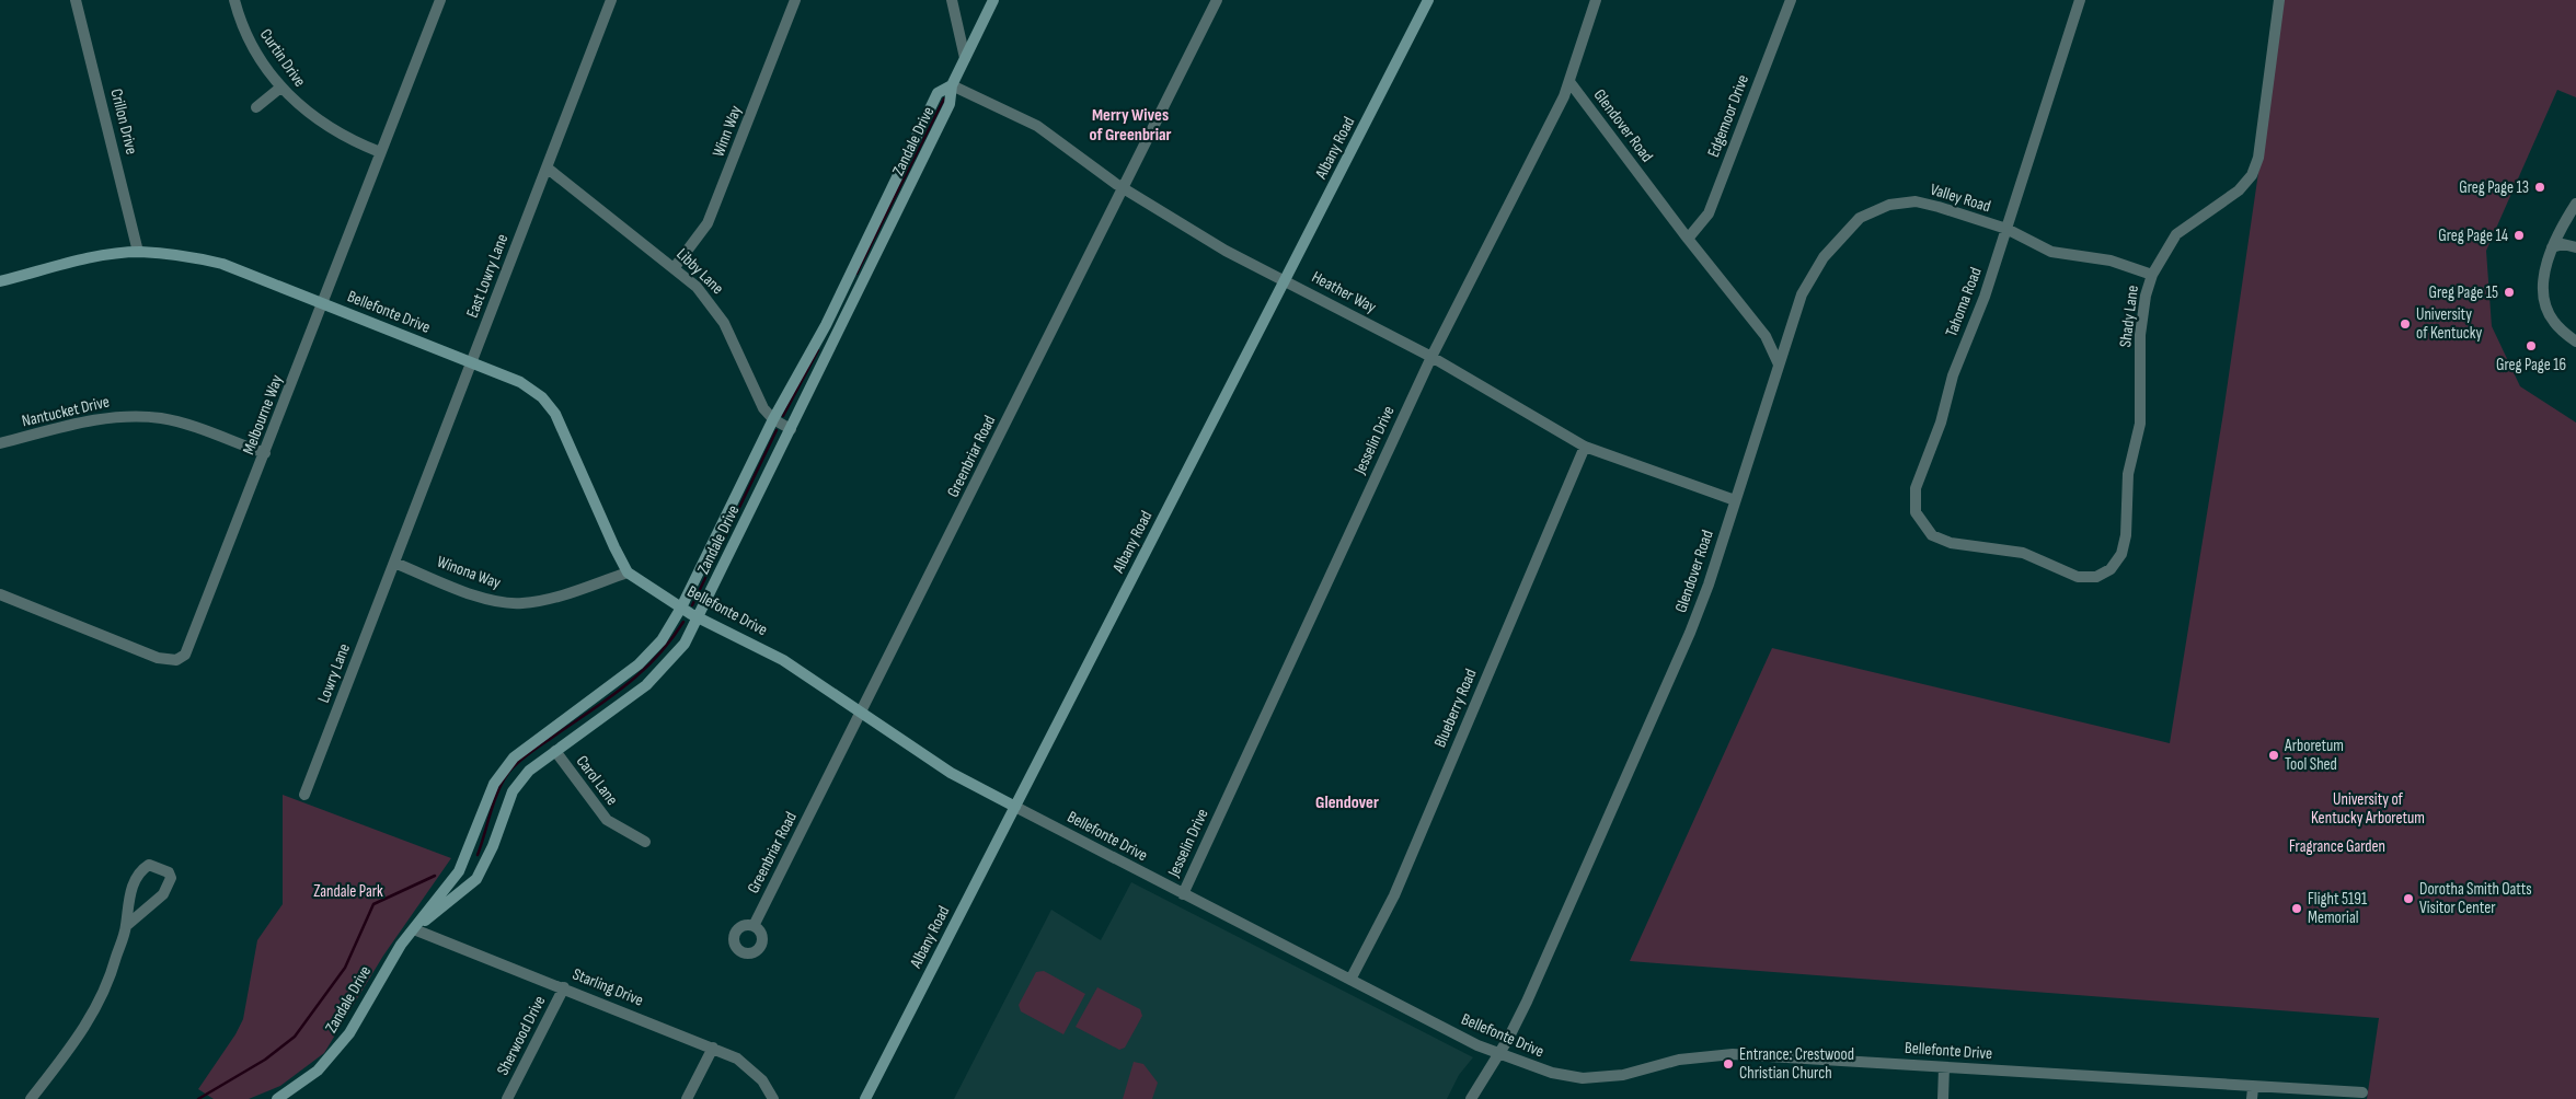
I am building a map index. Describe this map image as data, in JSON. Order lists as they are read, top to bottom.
{
  "streets": {
    "street": [
      "Curtin Drive",
      "Edgemoor Drive",
      "Crillon Drive",
      "Glendover Road",
      "Winn Way",
      "Zandale Drive",
      "Albany Road",
      "Valley Road",
      "Libby Lane",
      "East Lowry Lane",
      "Heather Way",
      "Tahoma Road",
      "Bellefonte Drive",
      "Shady Lane",
      "Nantucket Drive",
      "Melbourne Way",
      "Jesselin Drive",
      "Greenbriar Road",
      "Winona Way",
      "Lowry Lane",
      "Blueberry Road",
      "Carol Lane",
      "Starling Drive",
      "Sherwood Drive"
    ]
  },
  "crossings": [
    ["Curtin Drive", "Melbourne Way"],
    ["Edgemoor Drive", "Glendover Road"],
    ["Crillon Drive", "Bellefonte Drive"],
    ["Glendover Road", "Valley Road"],
    ["Glendover Road", "Heather Way"],
    ["Glendover Road", "Bellefonte Drive"],
    ["Glendover Road", "Jesselin Drive"],
    ["Winn Way", "Libby Lane"],
    ["Zandale Drive", "Libby Lane"],
    ["Zandale Drive", "Heather Way"],
    ["Zandale Drive", "Bellefonte Drive"],
    ["Zandale Drive", "Carol Lane"],
    ["Zandale Drive", "Starling Drive"],
    ["Albany Road", "Heather Way"],
    ["Albany Road", "Bellefonte Drive"],
    ["Valley Road", "Tahoma Road"],
    ["Valley Road", "Shady Lane"],
    ["Libby Lane", "East Lowry Lane"],
    ["East Lowry Lane", "Bellefonte Drive"],
    ["East Lowry Lane", "Winona Way"],
    ["East Lowry Lane", "Lowry Lane"],
    ["Heather Way", "Jesselin Drive"],
    ["Heather Way", "Greenbriar Road"],
    ["Heather Way", "Blueberry Road"],
    ["Tahoma Road", "Shady Lane"],
    ["Bellefonte Drive", "Melbourne Way"],
    ["Bellefonte Drive", "Jesselin Drive"],
    ["Bellefonte Drive", "Greenbriar Road"],
    ["Bellefonte Drive", "Winona Way"],
    ["Bellefonte Drive", "Blueberry Road"],
    ["Nantucket Drive", "Melbourne Way"],
    ["Winona Way", "Lowry Lane"],
    ["Starling Drive", "Sherwood Drive"]
  ],
  "districts": ["Merry Wives of Greenbriar", "Glendover"],
  "parks": ["University of Kentucky Arboretum", "Fragrance Garden", "Zandale Park"],
  "places": [
    "Greg Page 13",
    "Greg Page 14",
    "Greg Page 15",
    "University of Kentucky",
    "Greg Page 16",
    "Arboretum Tool Shed",
    "Dorotha Smith Oatts Visitor Center",
    "Flight 5191 Memorial",
    "Entrance: Crestwood Christian Church"
  ]
}
